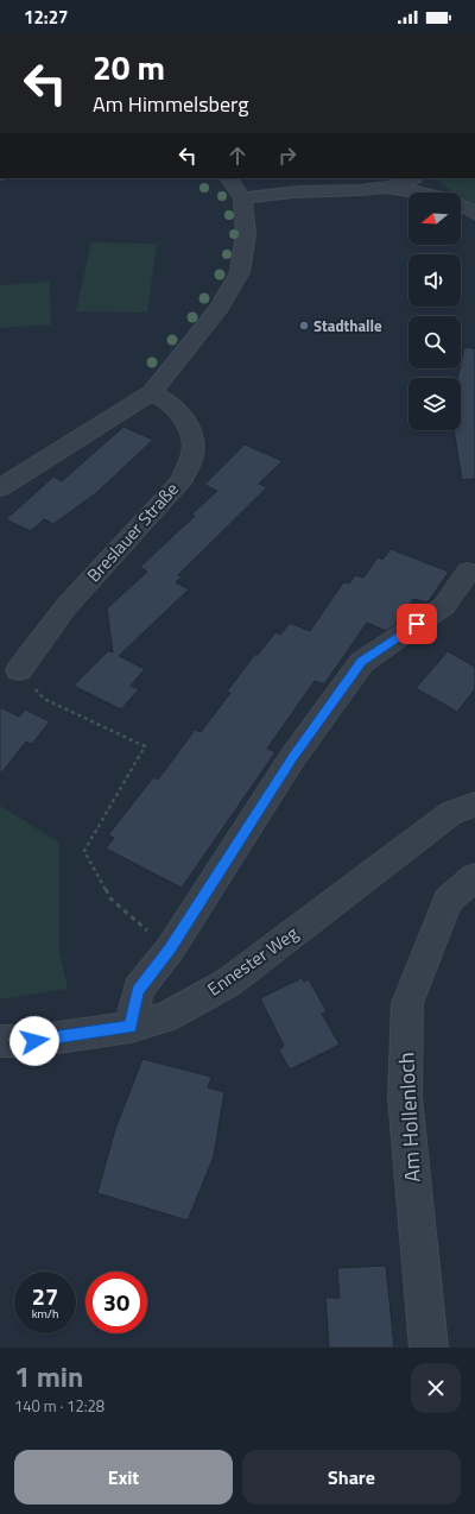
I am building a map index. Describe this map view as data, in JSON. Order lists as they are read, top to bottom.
{
  "streets": {
    "street": ["Breslauer Straße", "Ennester Weg", "Am Hollenloch"]
  },
  "places": ["Stadthalle"],
  "north": "left",
  "page": {
    "status": "12:27",
    "turn": ["20 m", "Am Himmelsberg"],
    "speed": "27 km/h",
    "limit": "30",
    "heading": ["1 min", "140 m · 12:28"],
    "buttons": ["Exit", "Share"]
  }
}
